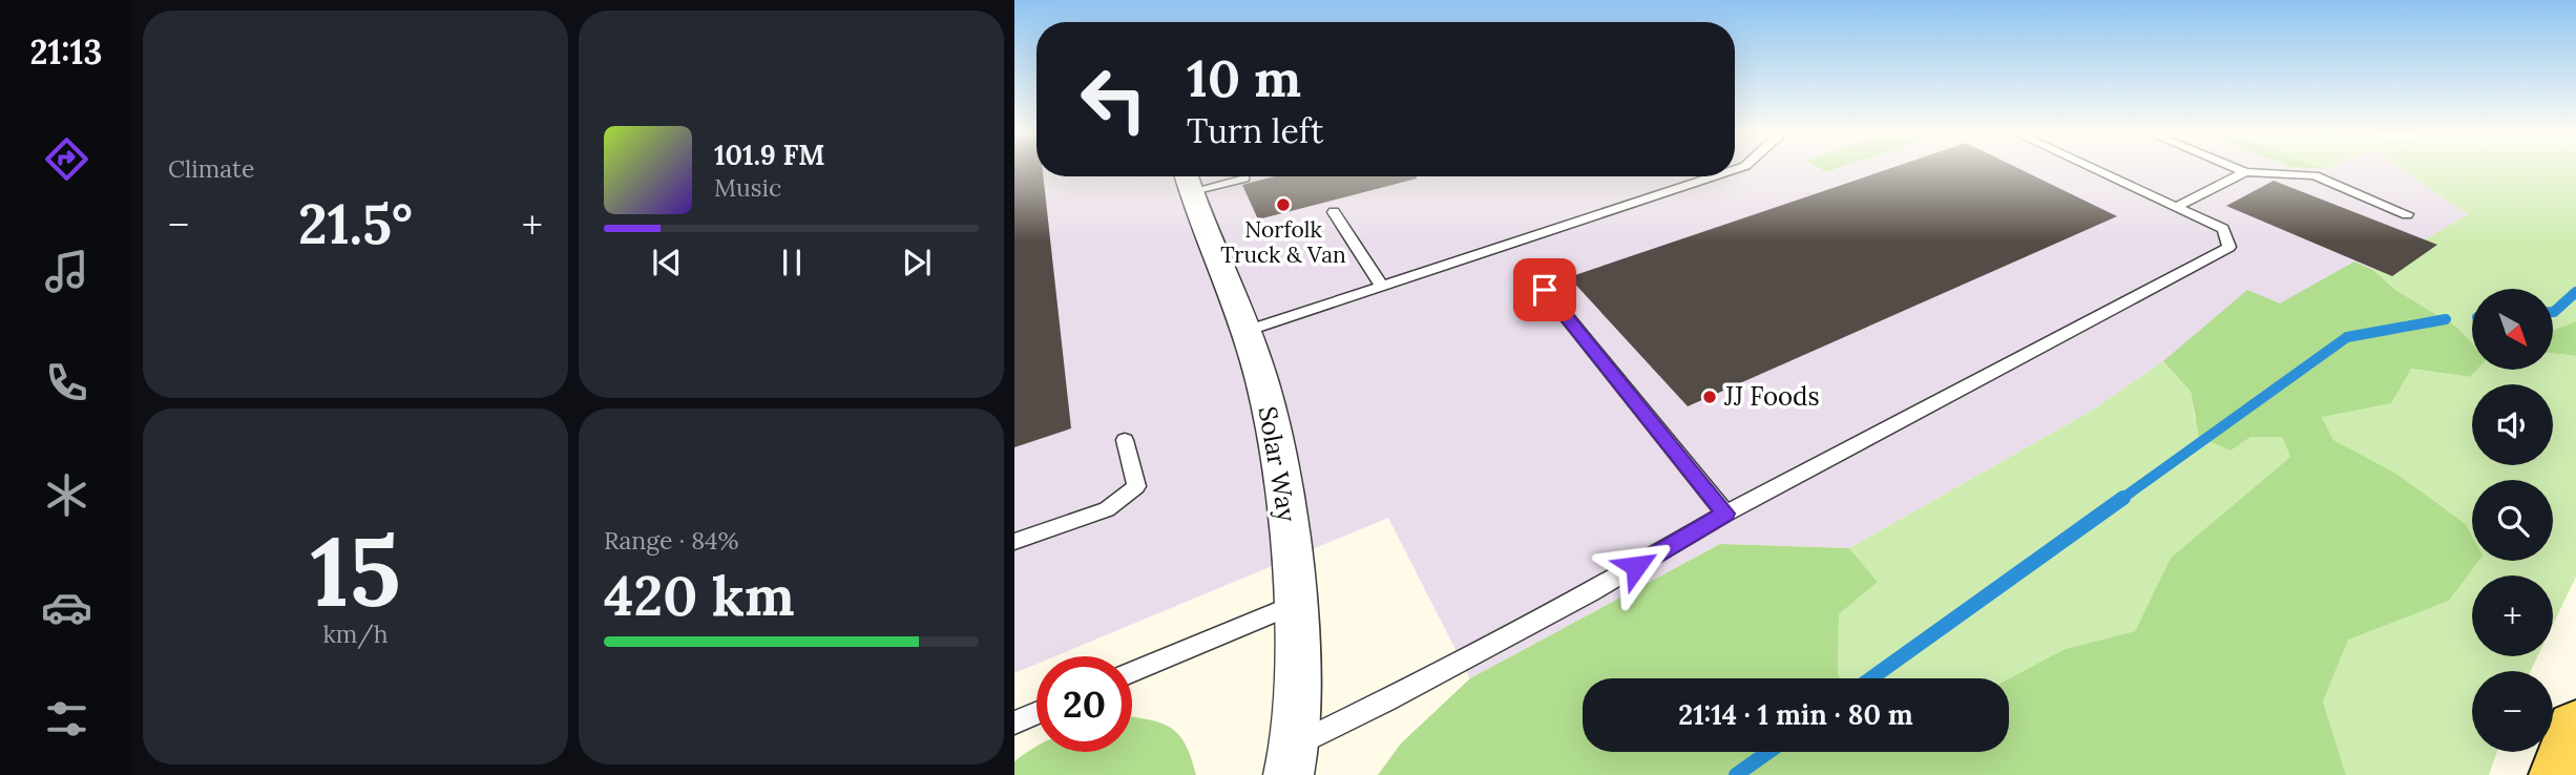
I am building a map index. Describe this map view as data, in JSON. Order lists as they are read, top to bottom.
{
  "streets": {
    "street": ["Solar Way"]
  },
  "places": ["Norfolk Truck & Van", "JJ Foods"],
  "north": "bottom right",
  "page": {
    "tabs": "21:13",
    "tile": [
      "Climate",
      ["15", "km/h"],
      ["Range · 84%", "420 km"]
    ],
    "turn": ["10 m", "Turn left"],
    "song": ["101.9 FM", "Music"],
    "heat": ["−", "21.5°", "+"],
    "map_buttons": ["+", "−"],
    "limit": "20",
    "trip": "21:14 · 1 min · 80 m"
  }
}
